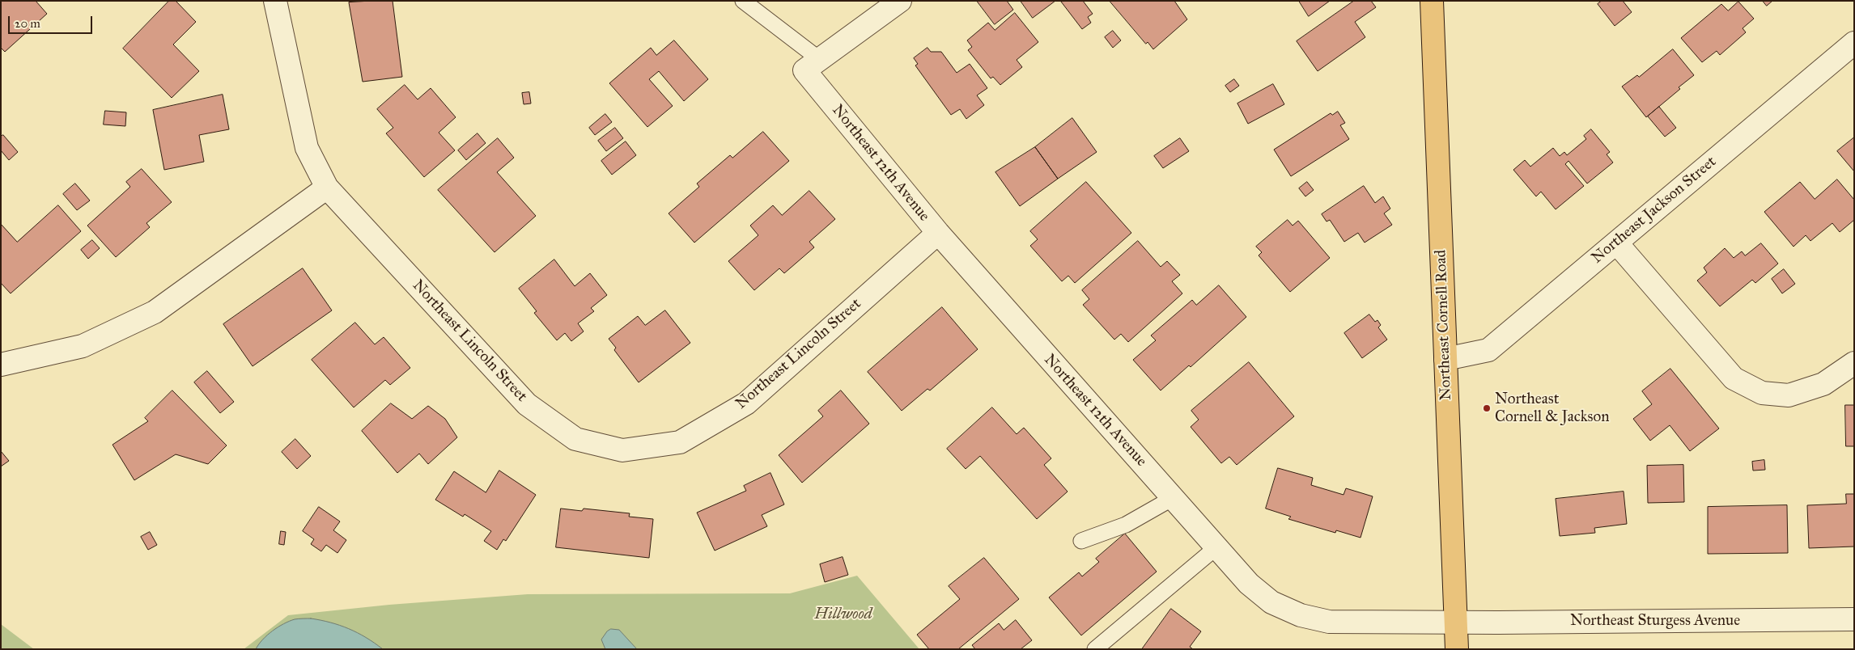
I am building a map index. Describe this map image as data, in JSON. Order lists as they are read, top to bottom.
{
  "streets": {
    "highway": ["Northeast Cornell Road"],
    "street": [
      "Northeast 12th Avenue",
      "Northeast Jackson Street",
      "Northeast Lincoln Street",
      "Northeast Sturgess Avenue"
    ]
  },
  "crossings": [
    ["Northeast 12th Avenue", "Northeast Cornell Road"],
    ["Northeast 12th Avenue", "Northeast Lincoln Street"],
    ["Northeast 12th Avenue", "Northeast Sturgess Avenue"],
    ["Northeast Jackson Street", "Northeast Cornell Road"],
    ["Northeast Cornell Road", "Northeast Sturgess Avenue"]
  ],
  "parks": ["Hillwood"],
  "places": ["Northeast Cornell & Jackson"],
  "scale_bar": "20 m"
}
